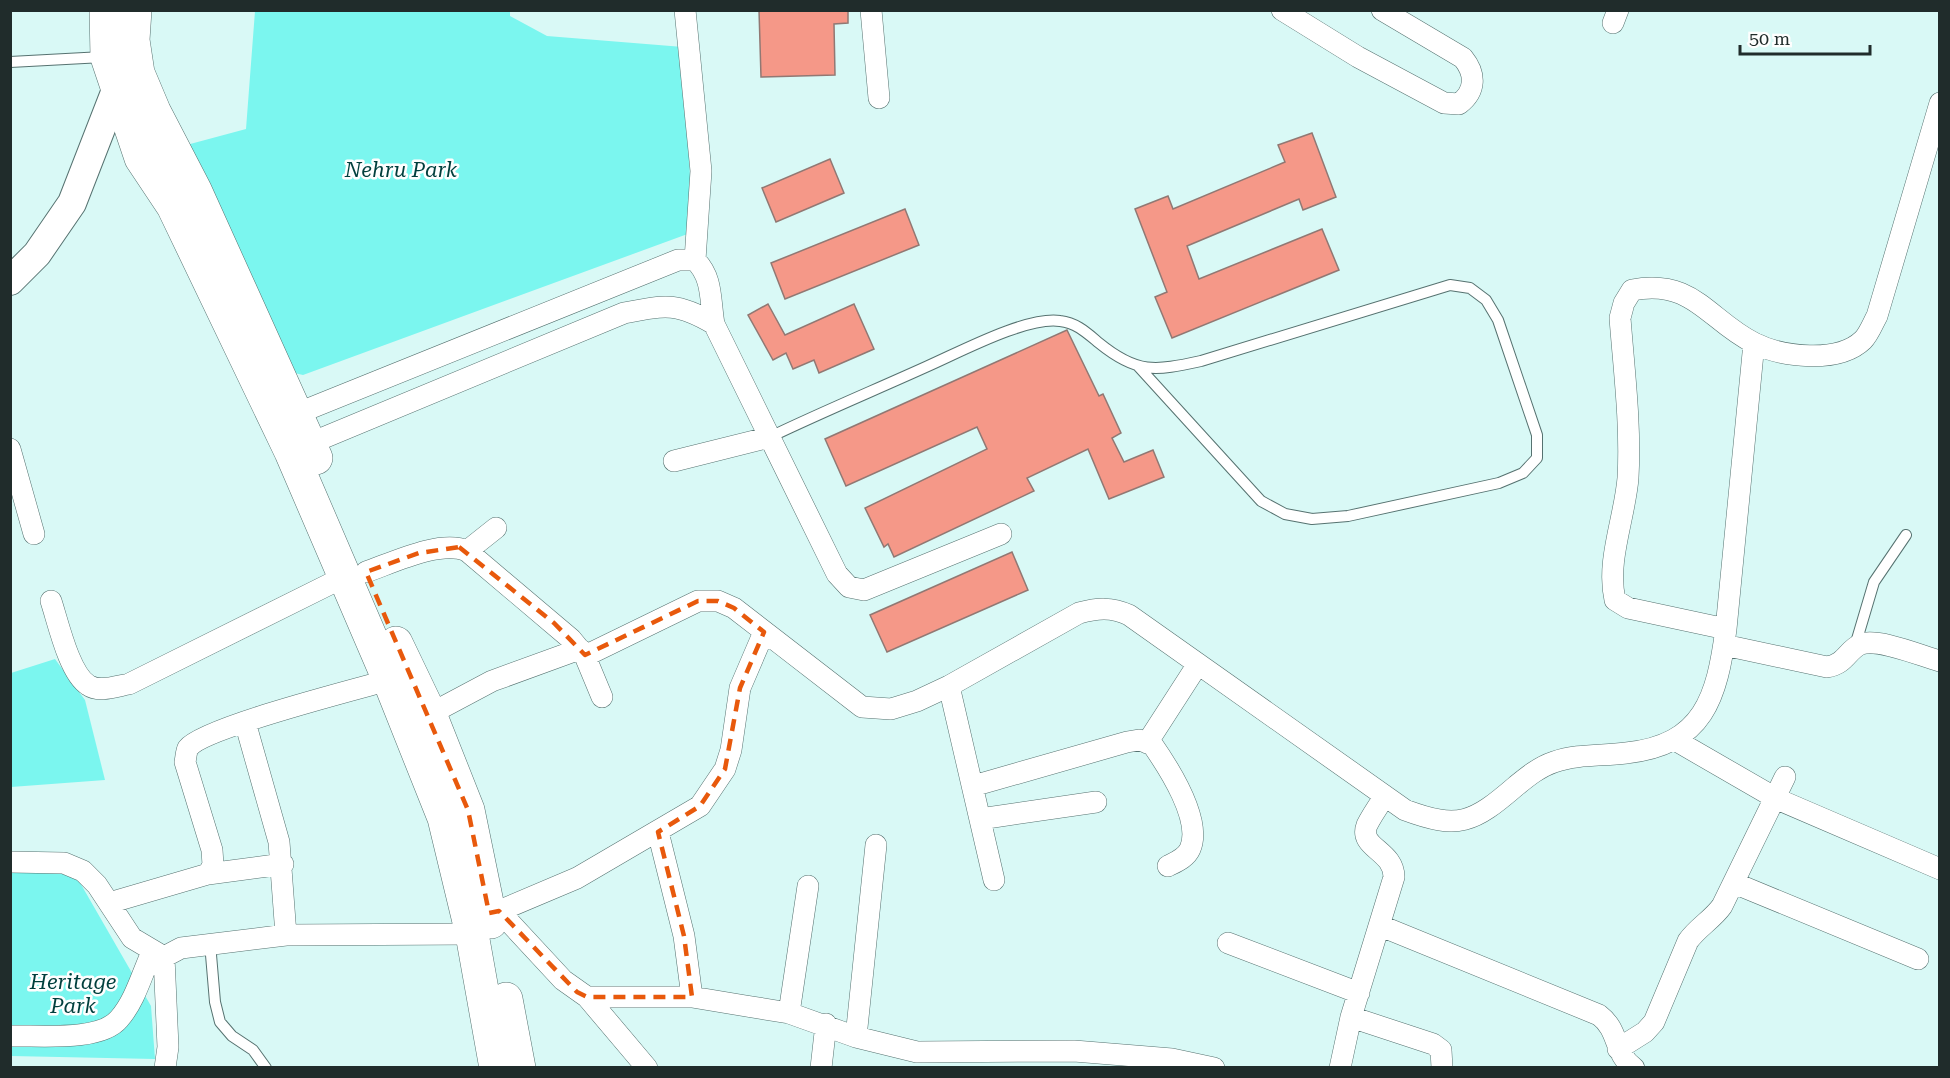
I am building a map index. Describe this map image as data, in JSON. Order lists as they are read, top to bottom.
{
  "parks": ["Nehru Park", "Heritage Park"],
  "scale_bar": "50 m"
}
